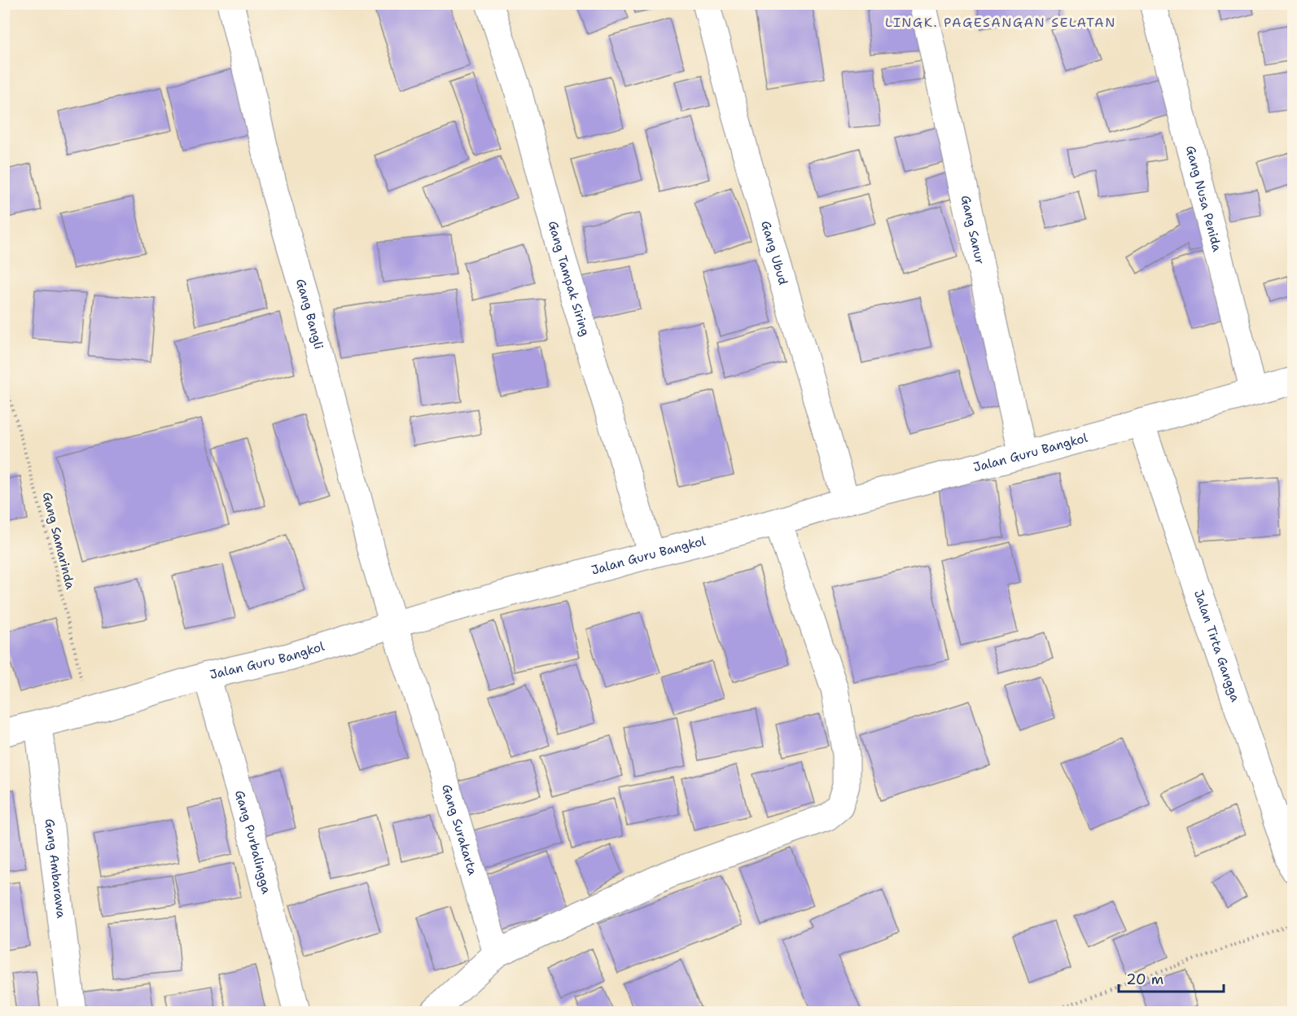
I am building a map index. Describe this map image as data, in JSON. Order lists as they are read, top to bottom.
{
  "streets": {
    "street": [
      "Gang Nusa Penida",
      "Gang Sanur",
      "Gang Ubud",
      "Gang Tampak Siring",
      "Gang Bangli",
      "Jalan Guru Bangkol",
      "Jalan Tirta Gangga",
      "Gang Surakarta",
      "Gang Purbalingga",
      "Gang Ambarawa"
    ],
    "path": ["Gang Samarinda"]
  },
  "crossings": [
    ["Gang Nusa Penida", "Jalan Guru Bangkol"],
    ["Gang Sanur", "Jalan Guru Bangkol"],
    ["Gang Ubud", "Jalan Guru Bangkol"],
    ["Gang Tampak Siring", "Jalan Guru Bangkol"],
    ["Gang Bangli", "Jalan Guru Bangkol"],
    ["Gang Bangli", "Gang Surakarta"],
    ["Jalan Guru Bangkol", "Gang Samarinda"],
    ["Jalan Guru Bangkol", "Jalan Tirta Gangga"],
    ["Jalan Guru Bangkol", "Gang Surakarta"],
    ["Jalan Guru Bangkol", "Gang Purbalingga"],
    ["Jalan Guru Bangkol", "Gang Ambarawa"]
  ],
  "districts": ["LINGK. PAGESANGAN SELATAN"],
  "scale_bar": "20 m"
}
